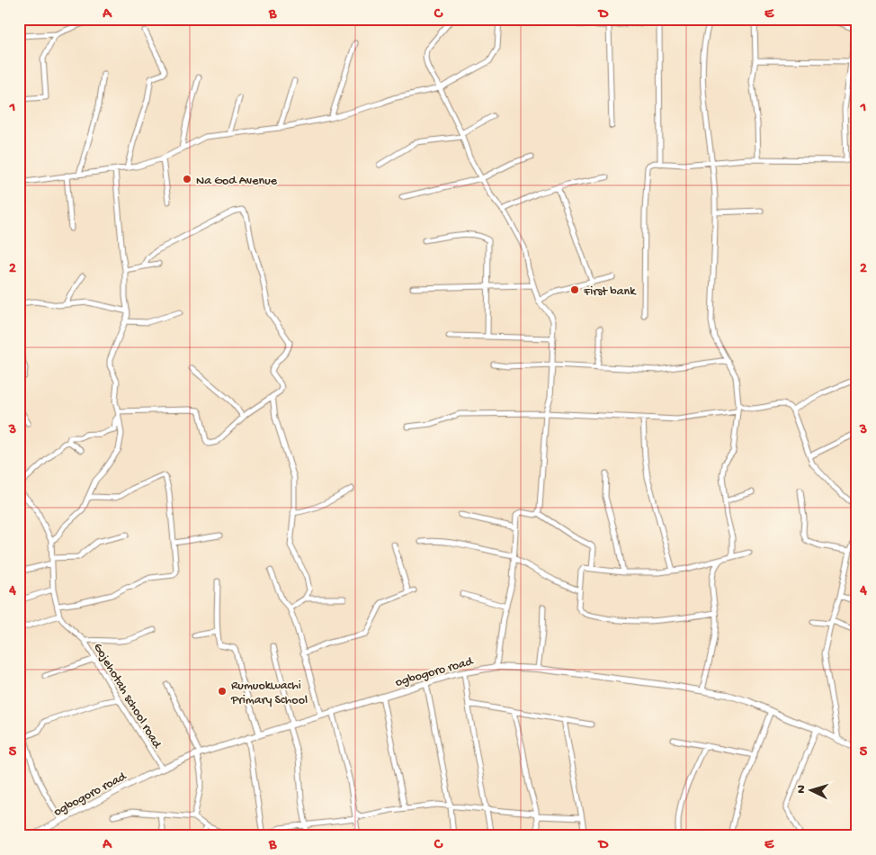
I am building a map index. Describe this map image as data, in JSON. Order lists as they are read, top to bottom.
{
  "streets": {
    "street": ["ogbogoro road", "Gojehotah school road"]
  },
  "crossings": [
    ["ogbogoro road", "Gojehotah school road"]
  ],
  "places": ["Na God Avenue", "First bank", "Rumuokwachi Primary School"],
  "north": "left",
  "grid": {
    "columns": [
      "A",
      "B",
      "C",
      "D",
      "E"
    ],
    "rows": [
      "1",
      "2",
      "3",
      "4",
      "5"
    ]
  }
}
